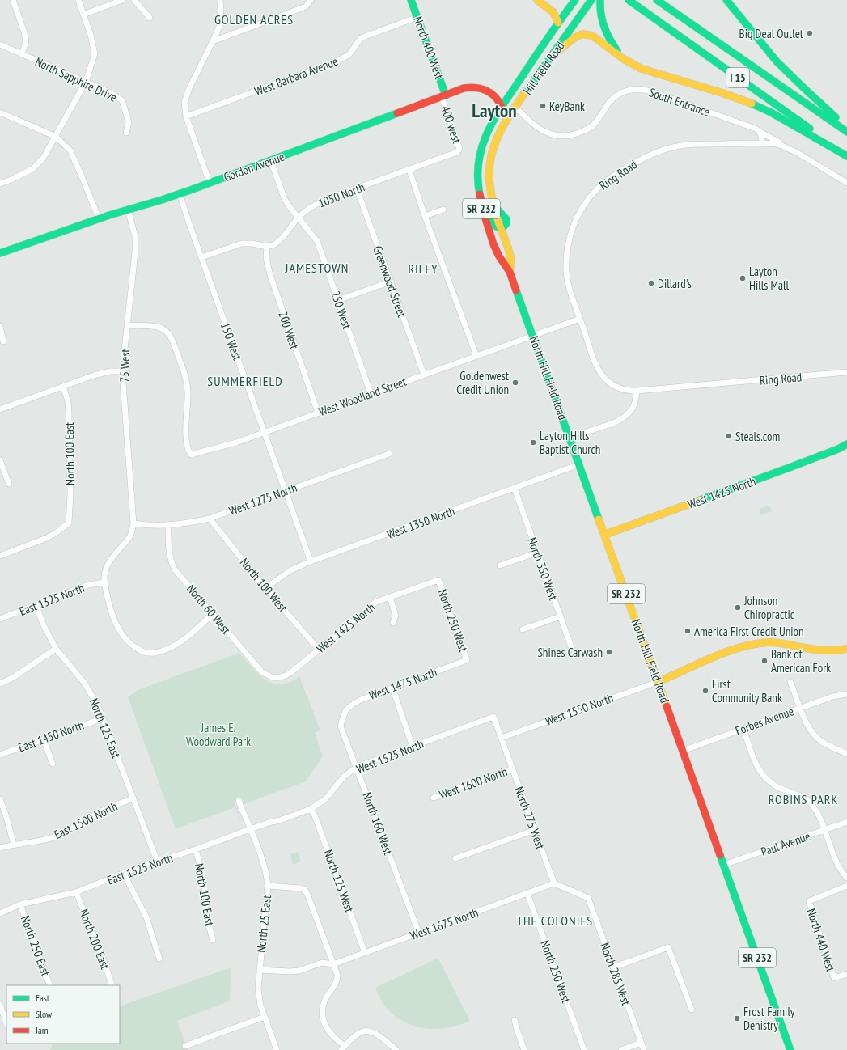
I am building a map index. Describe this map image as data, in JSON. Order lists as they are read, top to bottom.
{
  "streets": {
    "main road": [
      "North 400 West",
      "Hill Field Road",
      "I 15",
      "Gordon Avenue",
      "SR 232",
      "North Hill Field Road",
      "West 1425 North"
    ],
    "street": [
      "West Barbara Avenue",
      "North Sapphire Drive",
      "South Entrance",
      "400 west",
      "Ring Road",
      "1050 North",
      "Greenwood Street",
      "250 West",
      "200 West",
      "150 West",
      "75 West",
      "West Woodland Street",
      "North 100 East",
      "West 1275 North",
      "West 1350 North",
      "North 350 West",
      "North 100 West",
      "East 1325 North",
      "North 60 West",
      "North 250 West",
      "West 1475 North",
      "West 1550 North",
      "Forbes Avenue",
      "North 125 East",
      "East 1450 North",
      "West 1525 North",
      "West 1600 North",
      "North 275 West",
      "East 1500 North",
      "North 160 West",
      "Paul Avenue",
      "East 1525 North",
      "North 125 West",
      "North 25 East",
      "West 1675 North",
      "North 200 East",
      "North 440 West",
      "North 250 East",
      "North 285 West"
    ]
  },
  "crossings": [
    ["North 400 West", "West Barbara Avenue"],
    ["North 400 West", "400 west"],
    ["North 400 West", "Gordon Avenue"],
    ["Hill Field Road", "South Entrance"],
    ["Hill Field Road", "Gordon Avenue"],
    ["Hill Field Road", "North Hill Field Road"],
    ["South Entrance", "Ring Road"],
    ["400 west", "Gordon Avenue"],
    ["400 west", "1050 North"],
    ["Gordon Avenue", "250 West"],
    ["Gordon Avenue", "150 West"],
    ["Gordon Avenue", "75 West"],
    ["Ring Road", "West Woodland Street"],
    ["1050 North", "Greenwood Street"],
    ["1050 North", "250 West"],
    ["1050 North", "200 West"],
    ["Greenwood Street", "West Woodland Street"],
    ["250 West", "West Woodland Street"],
    ["200 West", "West Woodland Street"],
    ["150 West", "West Woodland Street"],
    ["150 West", "West 1275 North"],
    ["150 West", "West 1350 North"],
    ["75 West", "West Woodland Street"],
    ["75 West", "West 1275 North"],
    ["North Hill Field Road", "West Woodland Street"],
    ["North Hill Field Road", "West 1425 North"],
    ["North Hill Field Road", "West 1350 North"],
    ["North Hill Field Road", "West 1550 North"],
    ["North Hill Field Road", "Forbes Avenue"],
    ["North Hill Field Road", "Paul Avenue"],
    ["North 100 East", "East 1525 North"],
    ["West 1425 North", "North 100 West"],
    ["West 1425 North", "North 60 West"],
    ["West 1425 North", "North 250 West"],
    ["West 1275 North", "North 100 West"],
    ["West 1275 North", "North 60 West"],
    ["West 1350 North", "North 350 West"],
    ["West 1350 North", "North 100 West"],
    ["East 1325 North", "North 125 East"],
    ["North 250 West", "West 1475 North"],
    ["North 250 West", "West 1675 North"],
    ["West 1475 North", "North 160 West"],
    ["West 1550 North", "North 275 West"],
    ["North 125 East", "East 1450 North"],
    ["North 125 East", "East 1500 North"],
    ["North 125 East", "East 1525 North"],
    ["West 1525 North", "North 275 West"],
    ["West 1525 North", "North 160 West"],
    ["West 1525 North", "East 1525 North"],
    ["West 1525 North", "North 125 West"],
    ["West 1600 North", "North 275 West"],
    ["North 275 West", "West 1675 North"],
    ["North 275 West", "North 285 West"],
    ["North 160 West", "West 1675 North"],
    ["East 1525 North", "North 25 East"],
    ["East 1525 North", "North 200 East"],
    ["East 1525 North", "North 250 East"],
    ["North 125 West", "West 1675 North"],
    ["North 25 East", "West 1675 North"],
    ["West 1675 North", "North 285 West"]
  ],
  "districts": [
    "GOLDEN ACRES",
    "Layton",
    "JAMESTOWN",
    "RILEY",
    "SUMMERFIELD",
    "ROBINS PARK",
    "THE COLONIES"
  ],
  "parks": ["James E. Woodward Park"],
  "places": [
    "Big Deal Outlet",
    "KeyBank",
    "Layton Hills Mall",
    "Dillard's",
    "Goldenwest Credit Union",
    "Steals.com",
    "Layton Hills Baptist Church",
    "Johnson Chiropractic",
    "America First Credit Union",
    "Shines Carwash",
    "Bank of American Fork",
    "First Community Bank",
    "Frost Family Denistry"
  ],
  "legend": ["Fast", "Slow", "Jam"]
}
